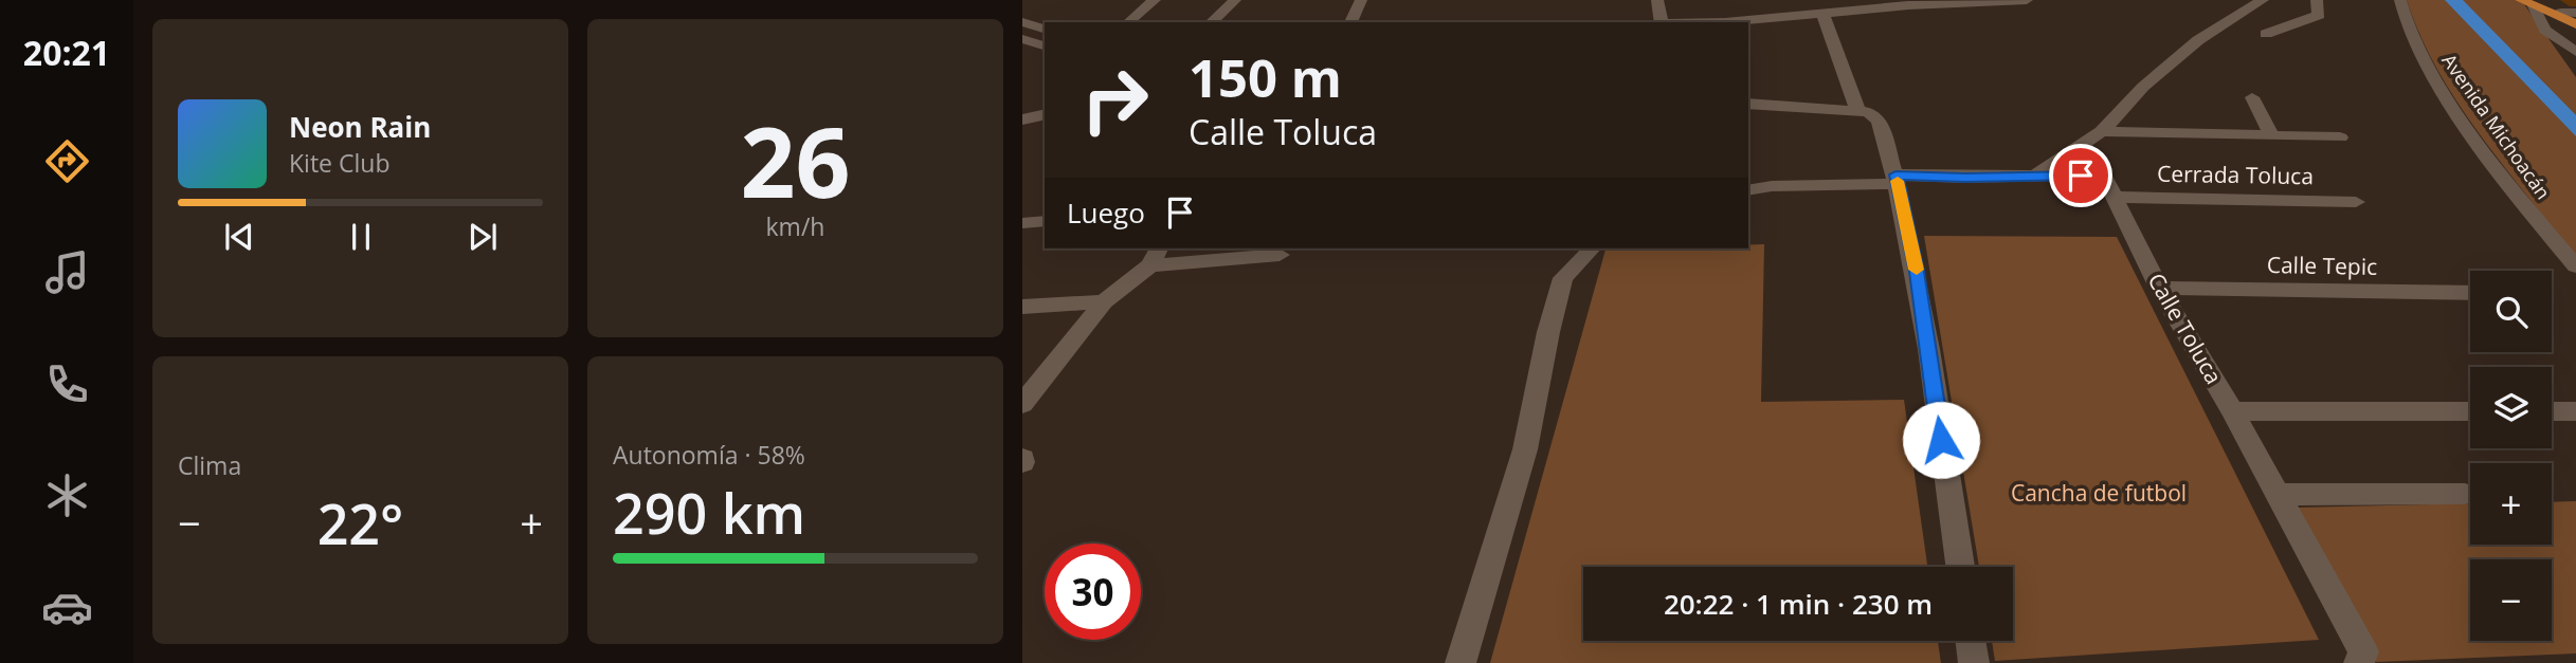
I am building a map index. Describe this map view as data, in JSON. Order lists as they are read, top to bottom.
{
  "streets": {
    "street": [
      "Avenida Michoacán",
      "Cerrada Toluca",
      "Calle Tepic",
      "Calle Toluca"
    ]
  },
  "crossings": [
    ["Cerrada Toluca", "Calle Toluca"],
    ["Calle Tepic", "Calle Toluca"]
  ],
  "parks": ["Cancha de futbol"],
  "page": {
    "tabs": "20:21",
    "tile": [
      ["26", "km/h"],
      "Clima",
      ["Autonomía · 58%", "290 km"]
    ],
    "turn": ["150 m", "Calle Toluca"],
    "song": ["Neon Rain", "Kite Club"],
    "then": "Luego",
    "map_buttons": ["+", "−"],
    "heat": ["−", "22°", "+"],
    "limit": "30",
    "trip": "20:22 · 1 min · 230 m"
  }
}
